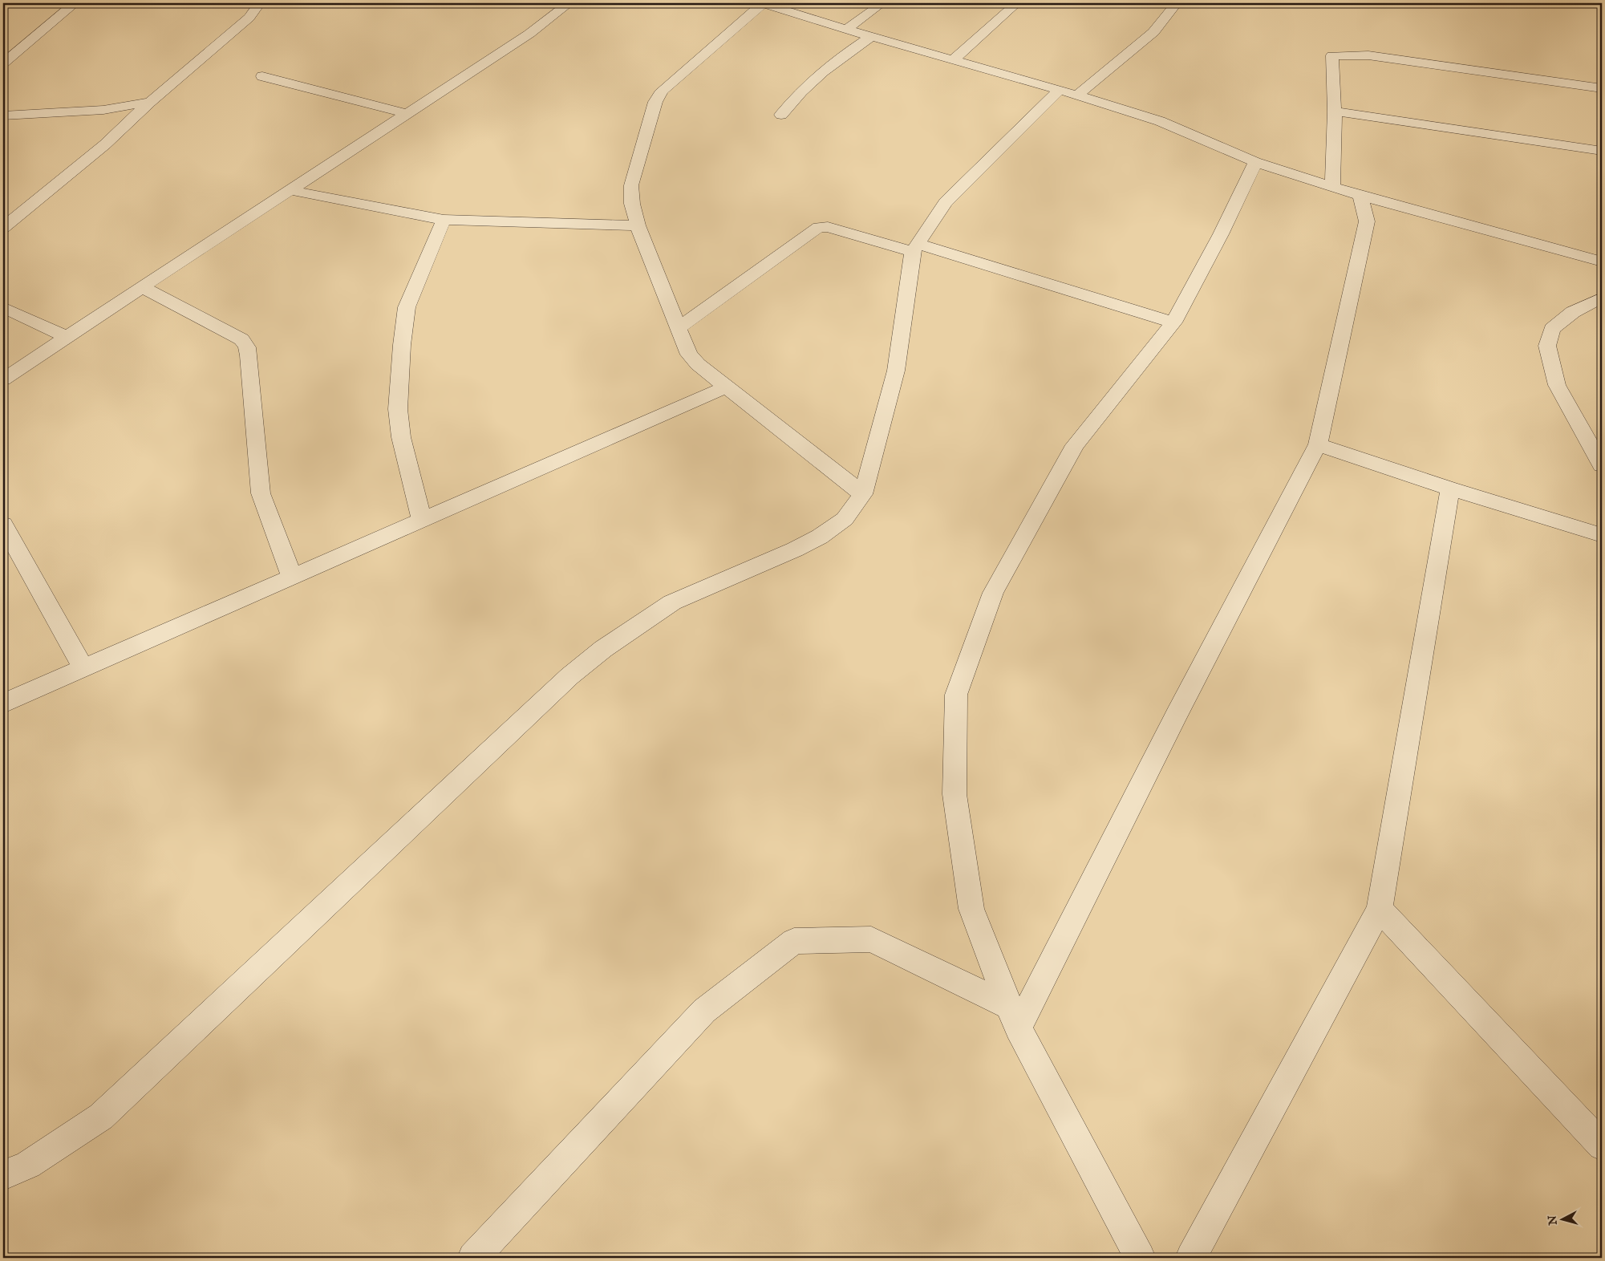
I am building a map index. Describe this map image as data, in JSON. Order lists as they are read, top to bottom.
{
  "north": "left"
}
